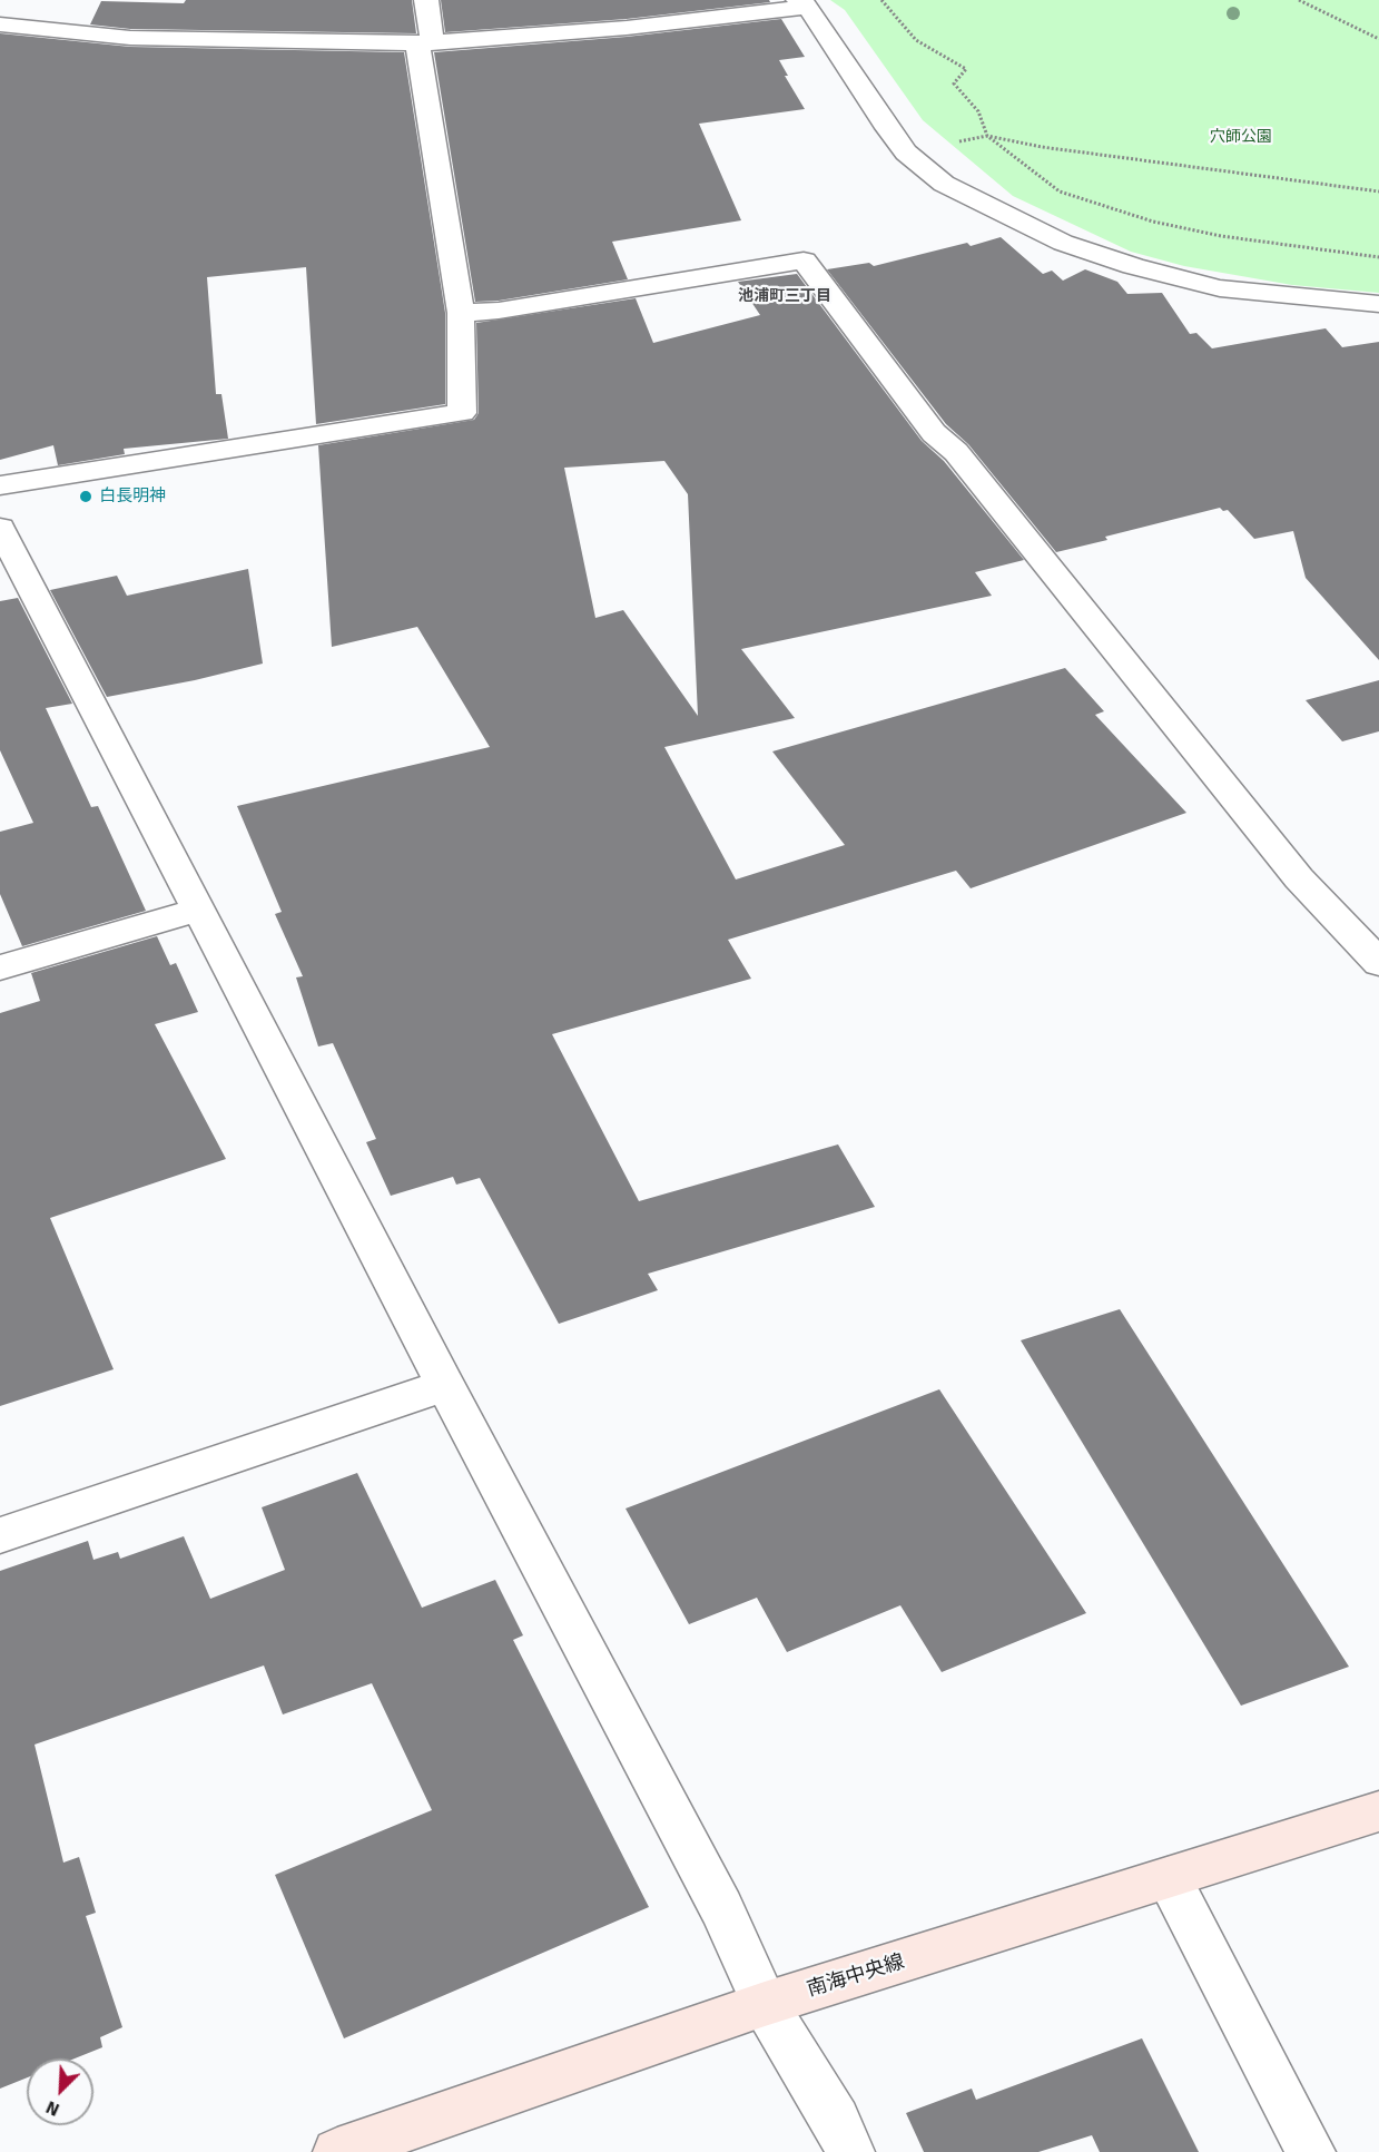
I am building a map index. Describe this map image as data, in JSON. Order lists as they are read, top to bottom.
{
  "streets": {
    "street": ["南海中央線"]
  },
  "districts": ["池浦町三丁目"],
  "parks": ["穴師公園"],
  "places": ["白長明神"],
  "north": "bottom left"
}
